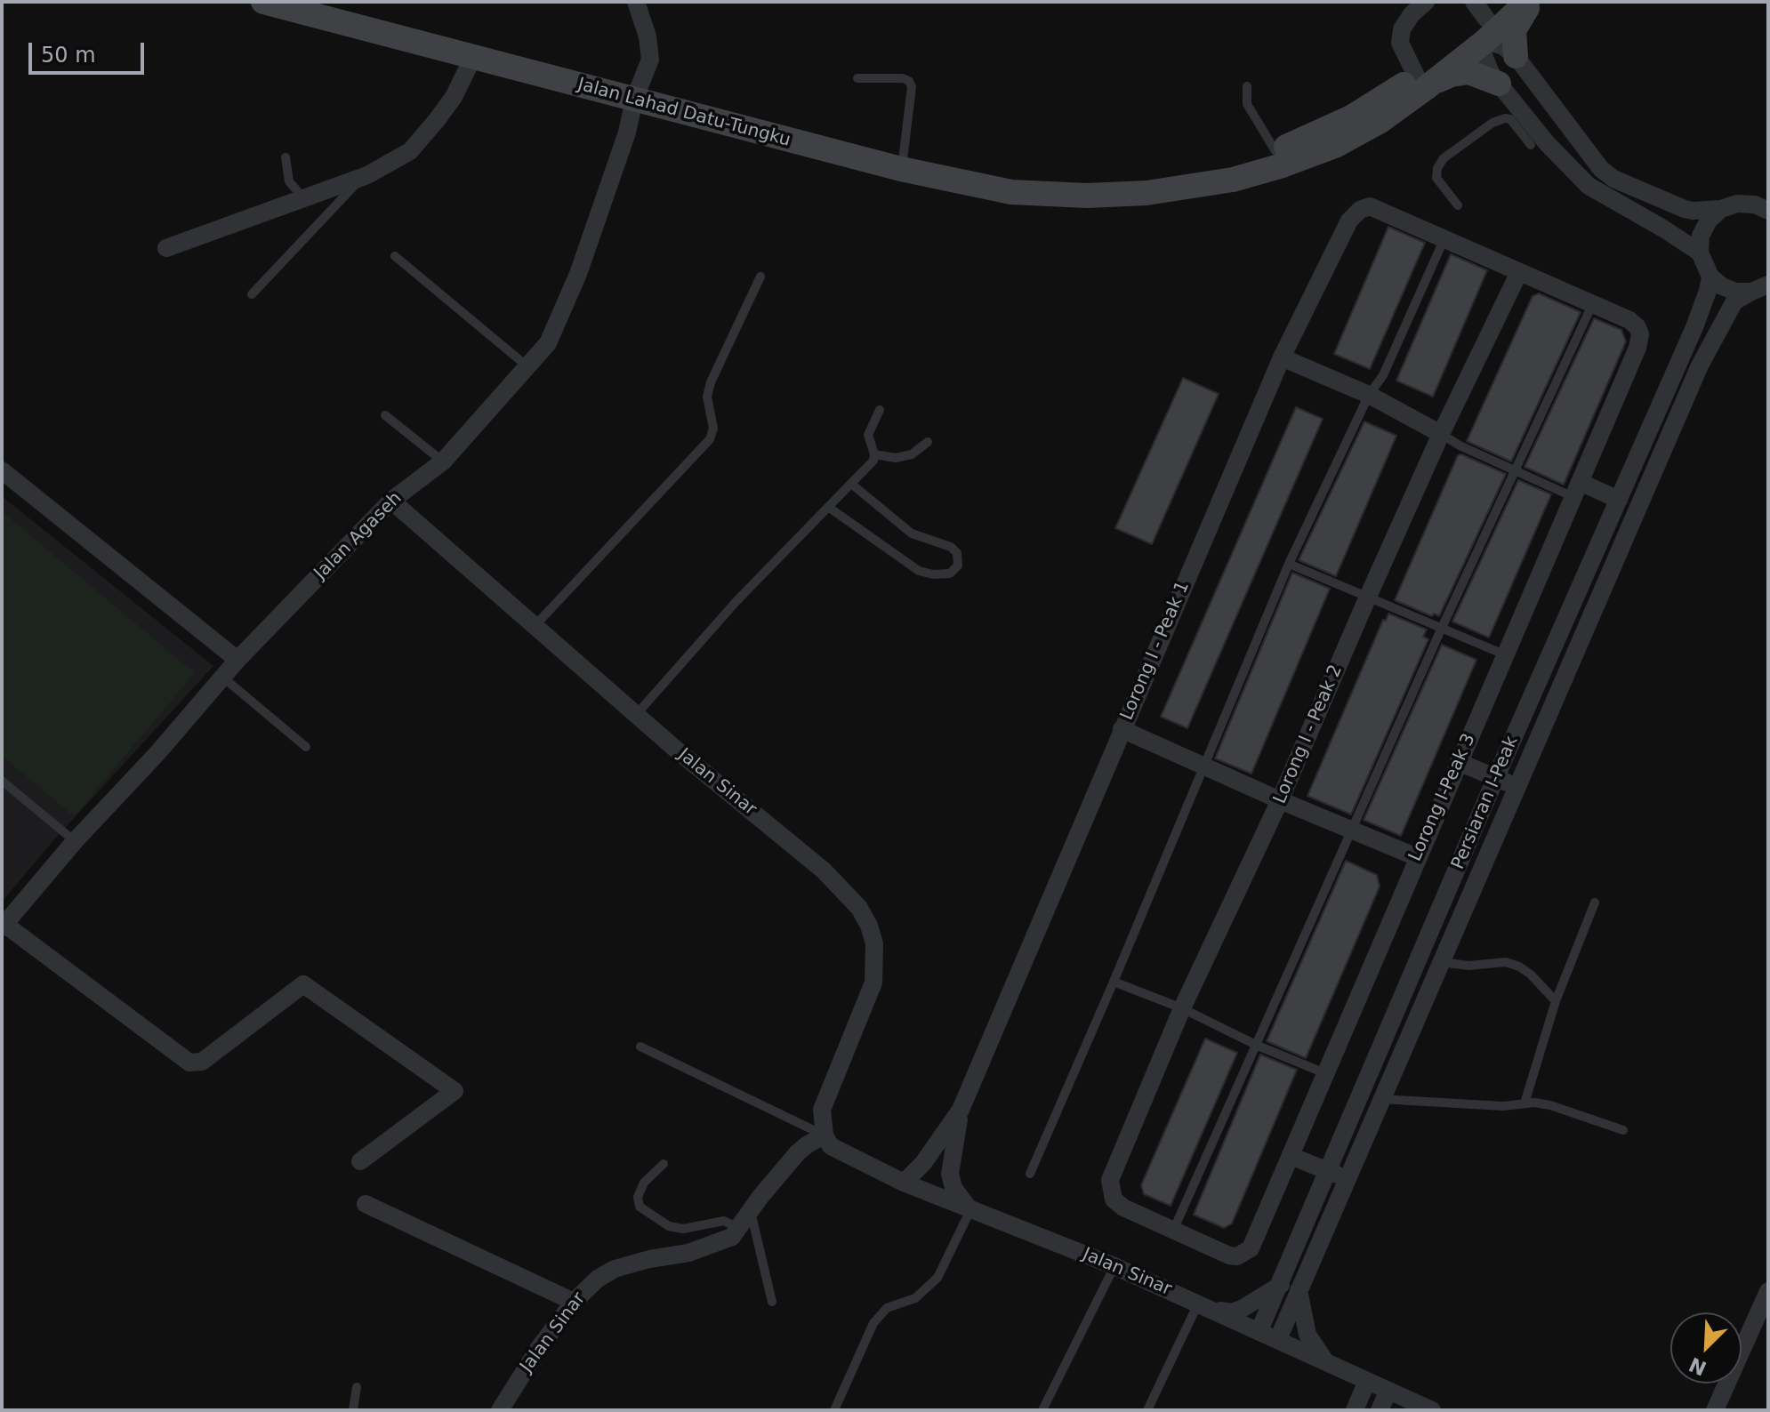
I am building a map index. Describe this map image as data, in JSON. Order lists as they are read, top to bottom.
{
  "streets": {
    "main road": ["Jalan Lahad Datu-Tungku"],
    "street": [
      "Jalan Agaseh",
      "Lorong I - Peak 1",
      "Lorong I - Peak 2",
      "Jalan Sinar",
      "Lorong I-Peak 3",
      "Persiaran I-Peak"
    ]
  },
  "crossings": [
    ["Jalan Lahad Datu-Tungku", "Jalan Agaseh"],
    ["Jalan Agaseh", "Jalan Sinar"],
    ["Lorong I - Peak 1", "Jalan Sinar"],
    ["Lorong I - Peak 2", "Lorong I-Peak 3"],
    ["Jalan Sinar", "Persiaran I-Peak"]
  ],
  "scale_bar": "50 m",
  "north": "bottom left"
}
